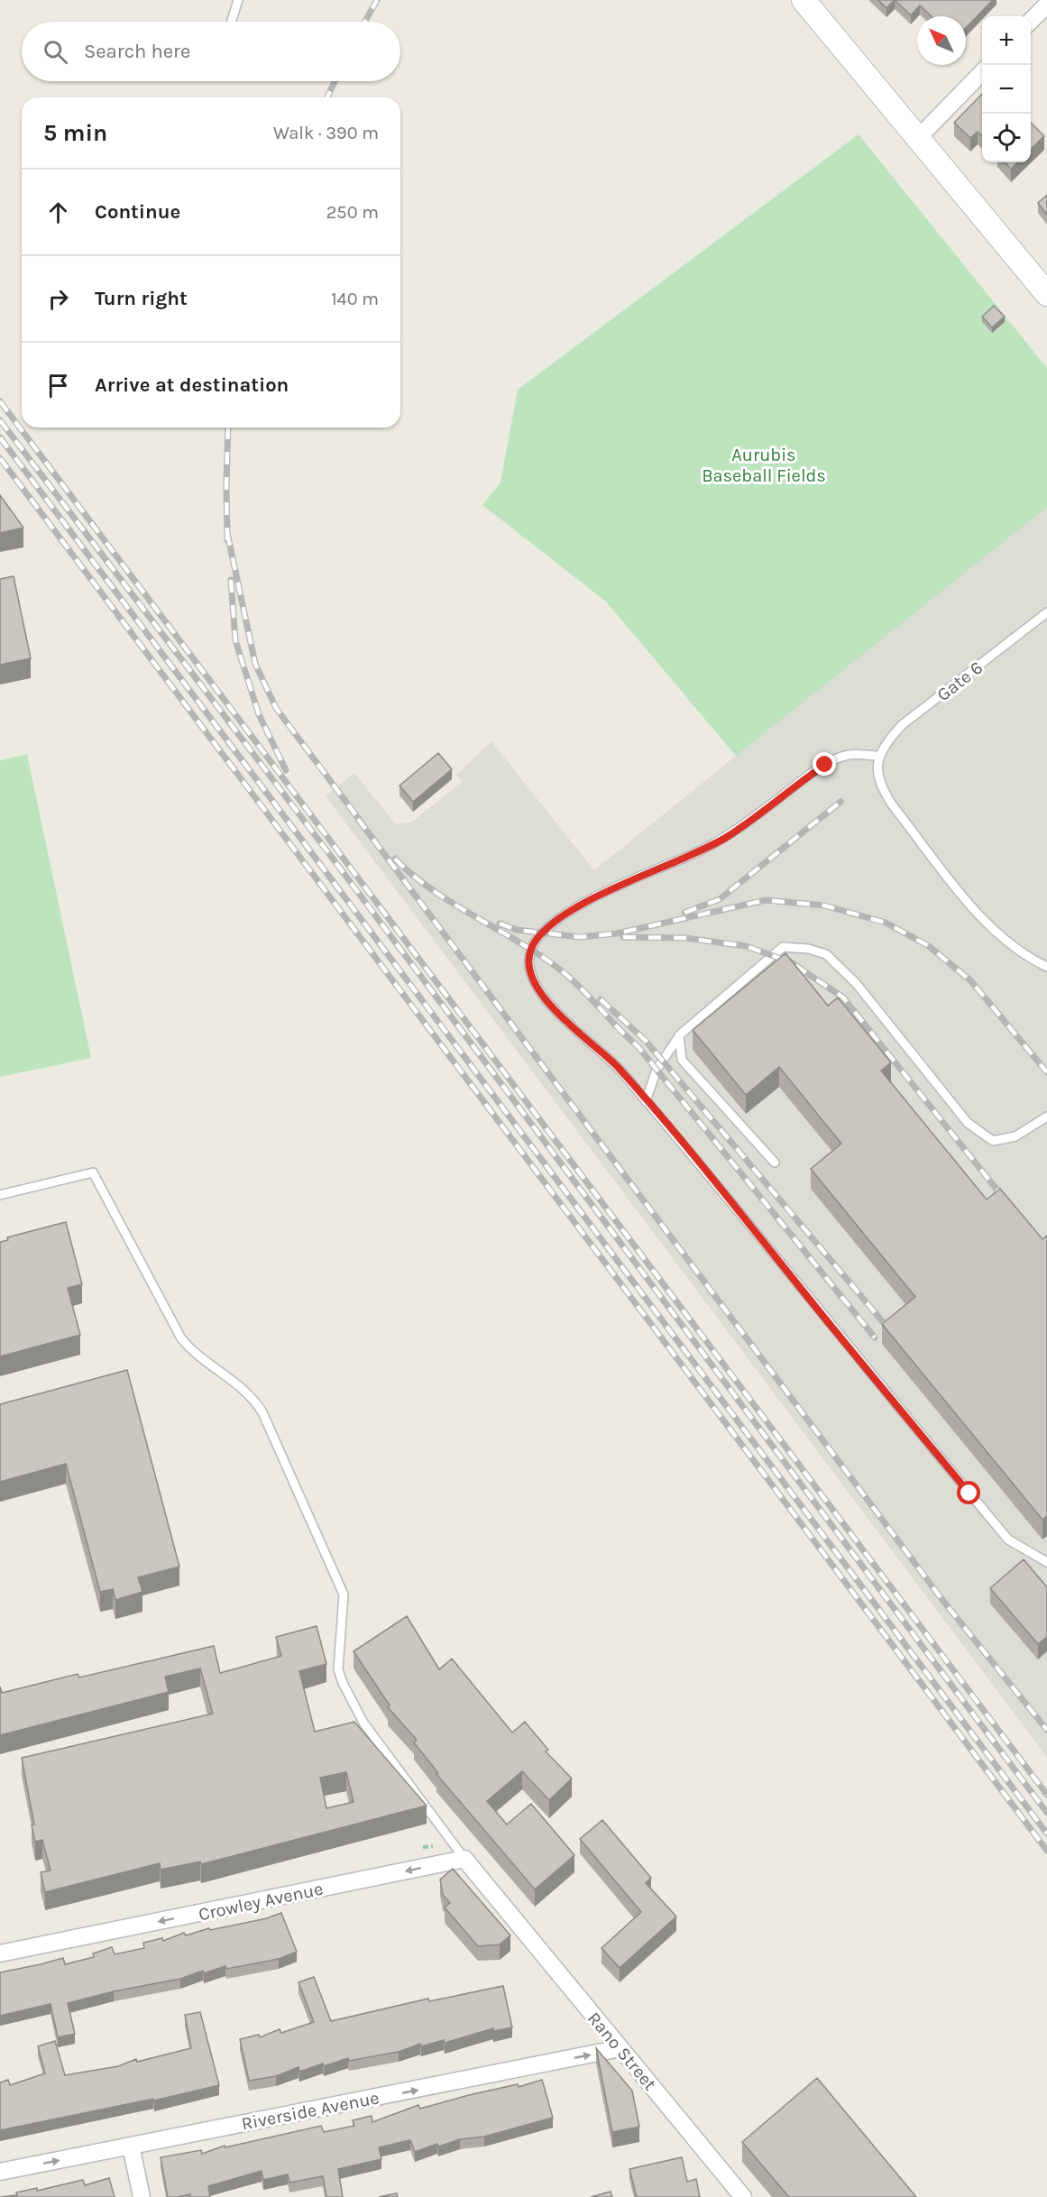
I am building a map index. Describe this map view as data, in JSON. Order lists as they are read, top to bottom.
{
  "streets": {
    "street": ["Crowley Avenue", "Rano Street", "Riverside Avenue"],
    "lane": ["Gate 6"]
  },
  "crossings": [
    ["Crowley Avenue", "Rano Street"],
    ["Rano Street", "Riverside Avenue"]
  ],
  "one_way": ["Crowley Avenue", "Riverside Avenue"],
  "parks": ["Aurubis Baseball Fields"],
  "north": "top left",
  "page": {
    "map_buttons": ["+", "−"],
    "search": "Search here",
    "heading": ["5 min", "Walk · 390 m"],
    "list": [
      ["Continue", "250 m"],
      ["Turn right", "140 m"],
      "Arrive at destination"
    ]
  }
}
